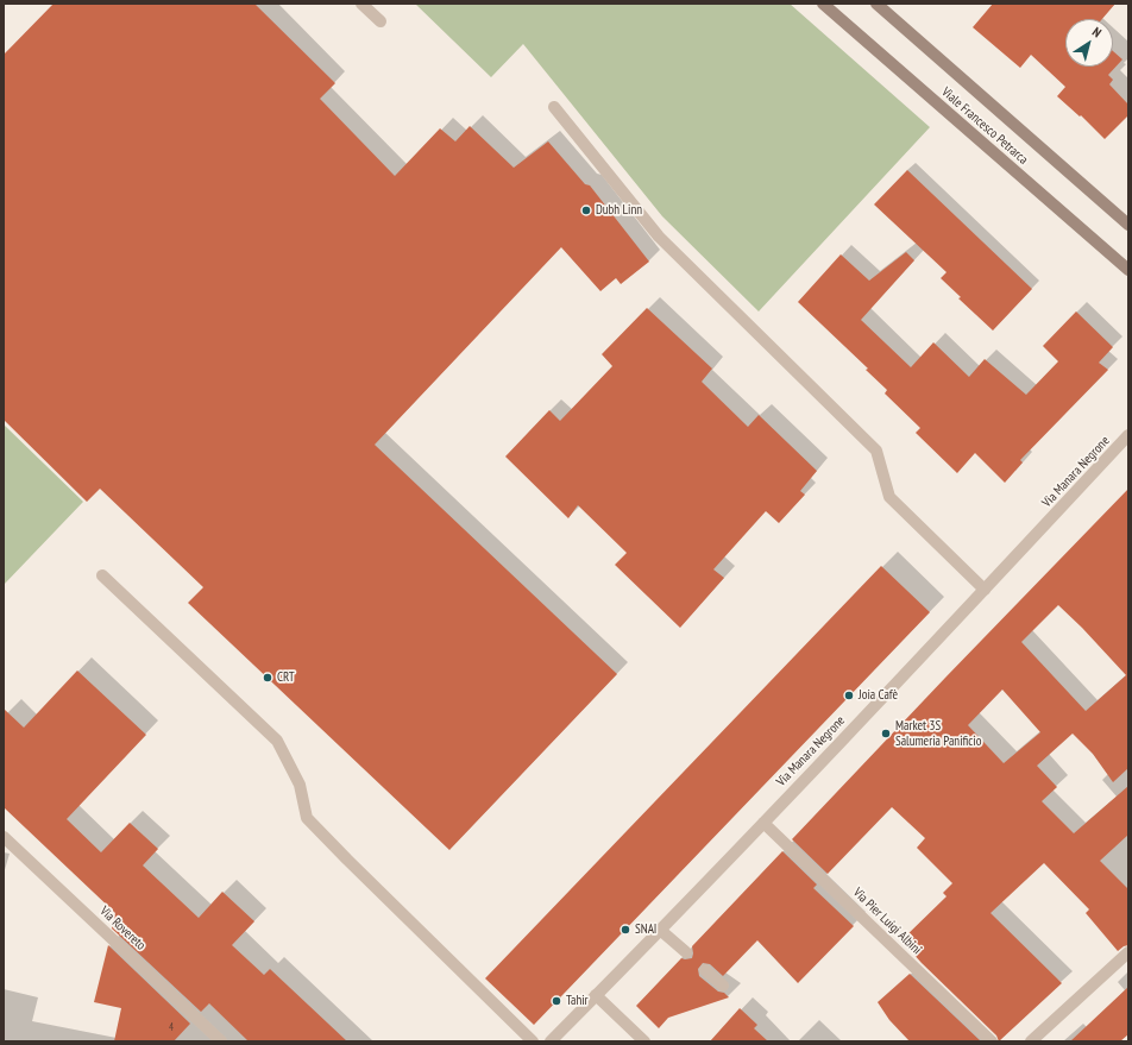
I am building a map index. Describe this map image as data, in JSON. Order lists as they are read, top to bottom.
{
  "streets": {
    "main road": ["Viale Francesco Petrarca"],
    "street": ["Via Manara Negrone", "Via Pier Luigi Albini", "Via Rovereto"]
  },
  "crossings": [
    ["Via Manara Negrone", "Via Pier Luigi Albini"]
  ],
  "places": [
    "Dubh Linn",
    "CRT",
    "Joia Cafè",
    "Market 3S Salumeria Panificio",
    "SNAI",
    "Tahir"
  ],
  "house_numbers": ["4"],
  "north": "top right"
}
